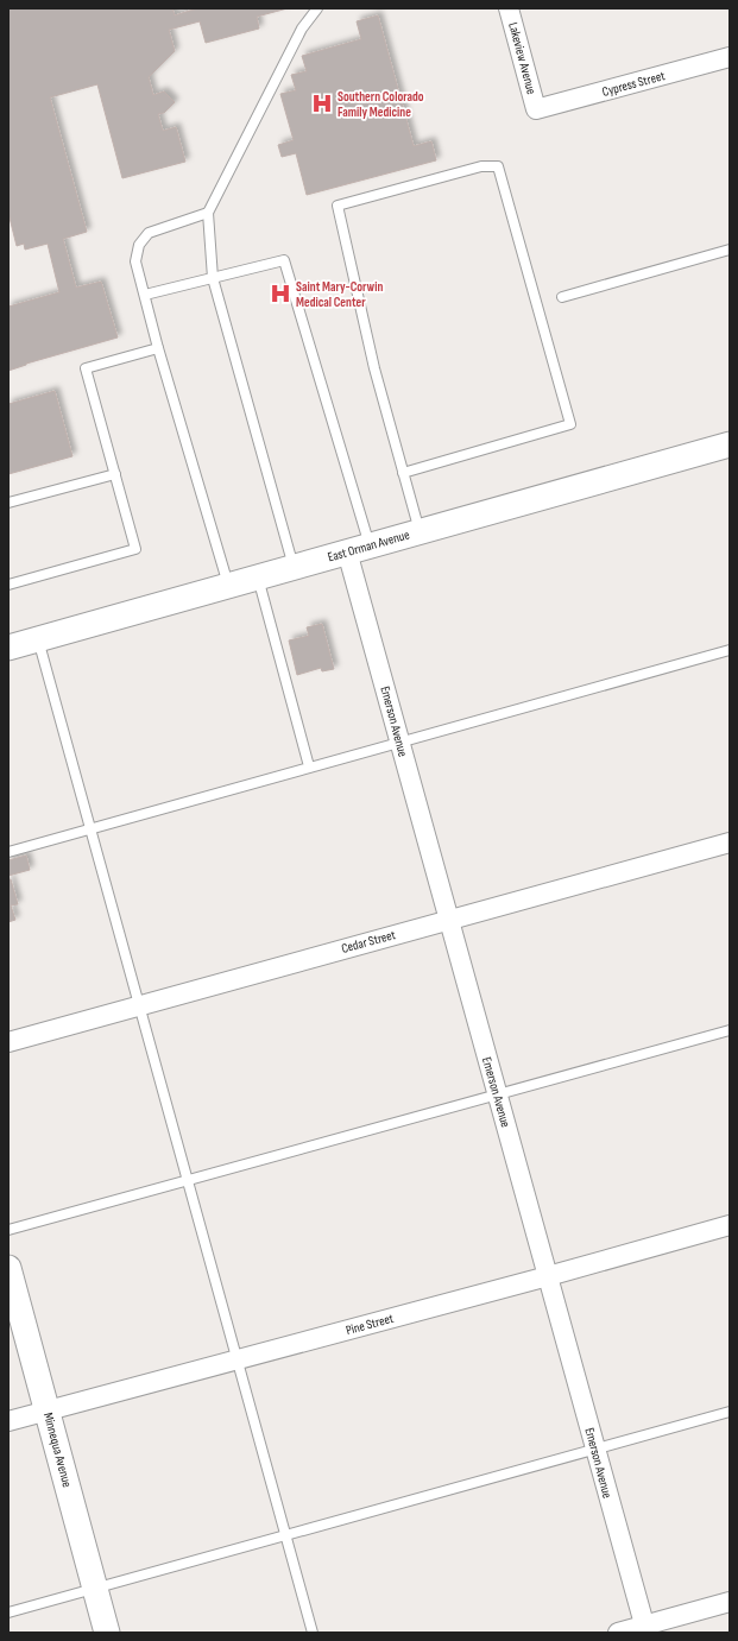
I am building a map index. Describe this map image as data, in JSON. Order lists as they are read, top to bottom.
{
  "streets": {
    "street": [
      "Lakeview Avenue",
      "Cypress Street",
      "East Orman Avenue",
      "Emerson Avenue",
      "Cedar Street",
      "Pine Street",
      "Minnequa Avenue"
    ]
  },
  "crossings": [
    ["Lakeview Avenue", "Cypress Street"],
    ["East Orman Avenue", "Emerson Avenue"],
    ["Emerson Avenue", "Cedar Street"],
    ["Emerson Avenue", "Pine Street"],
    ["Pine Street", "Minnequa Avenue"]
  ],
  "places": {
    "hospital": ["Southern Colorado Family Medicine", "Saint Mary-Corwin Medical Center"]
  }
}
